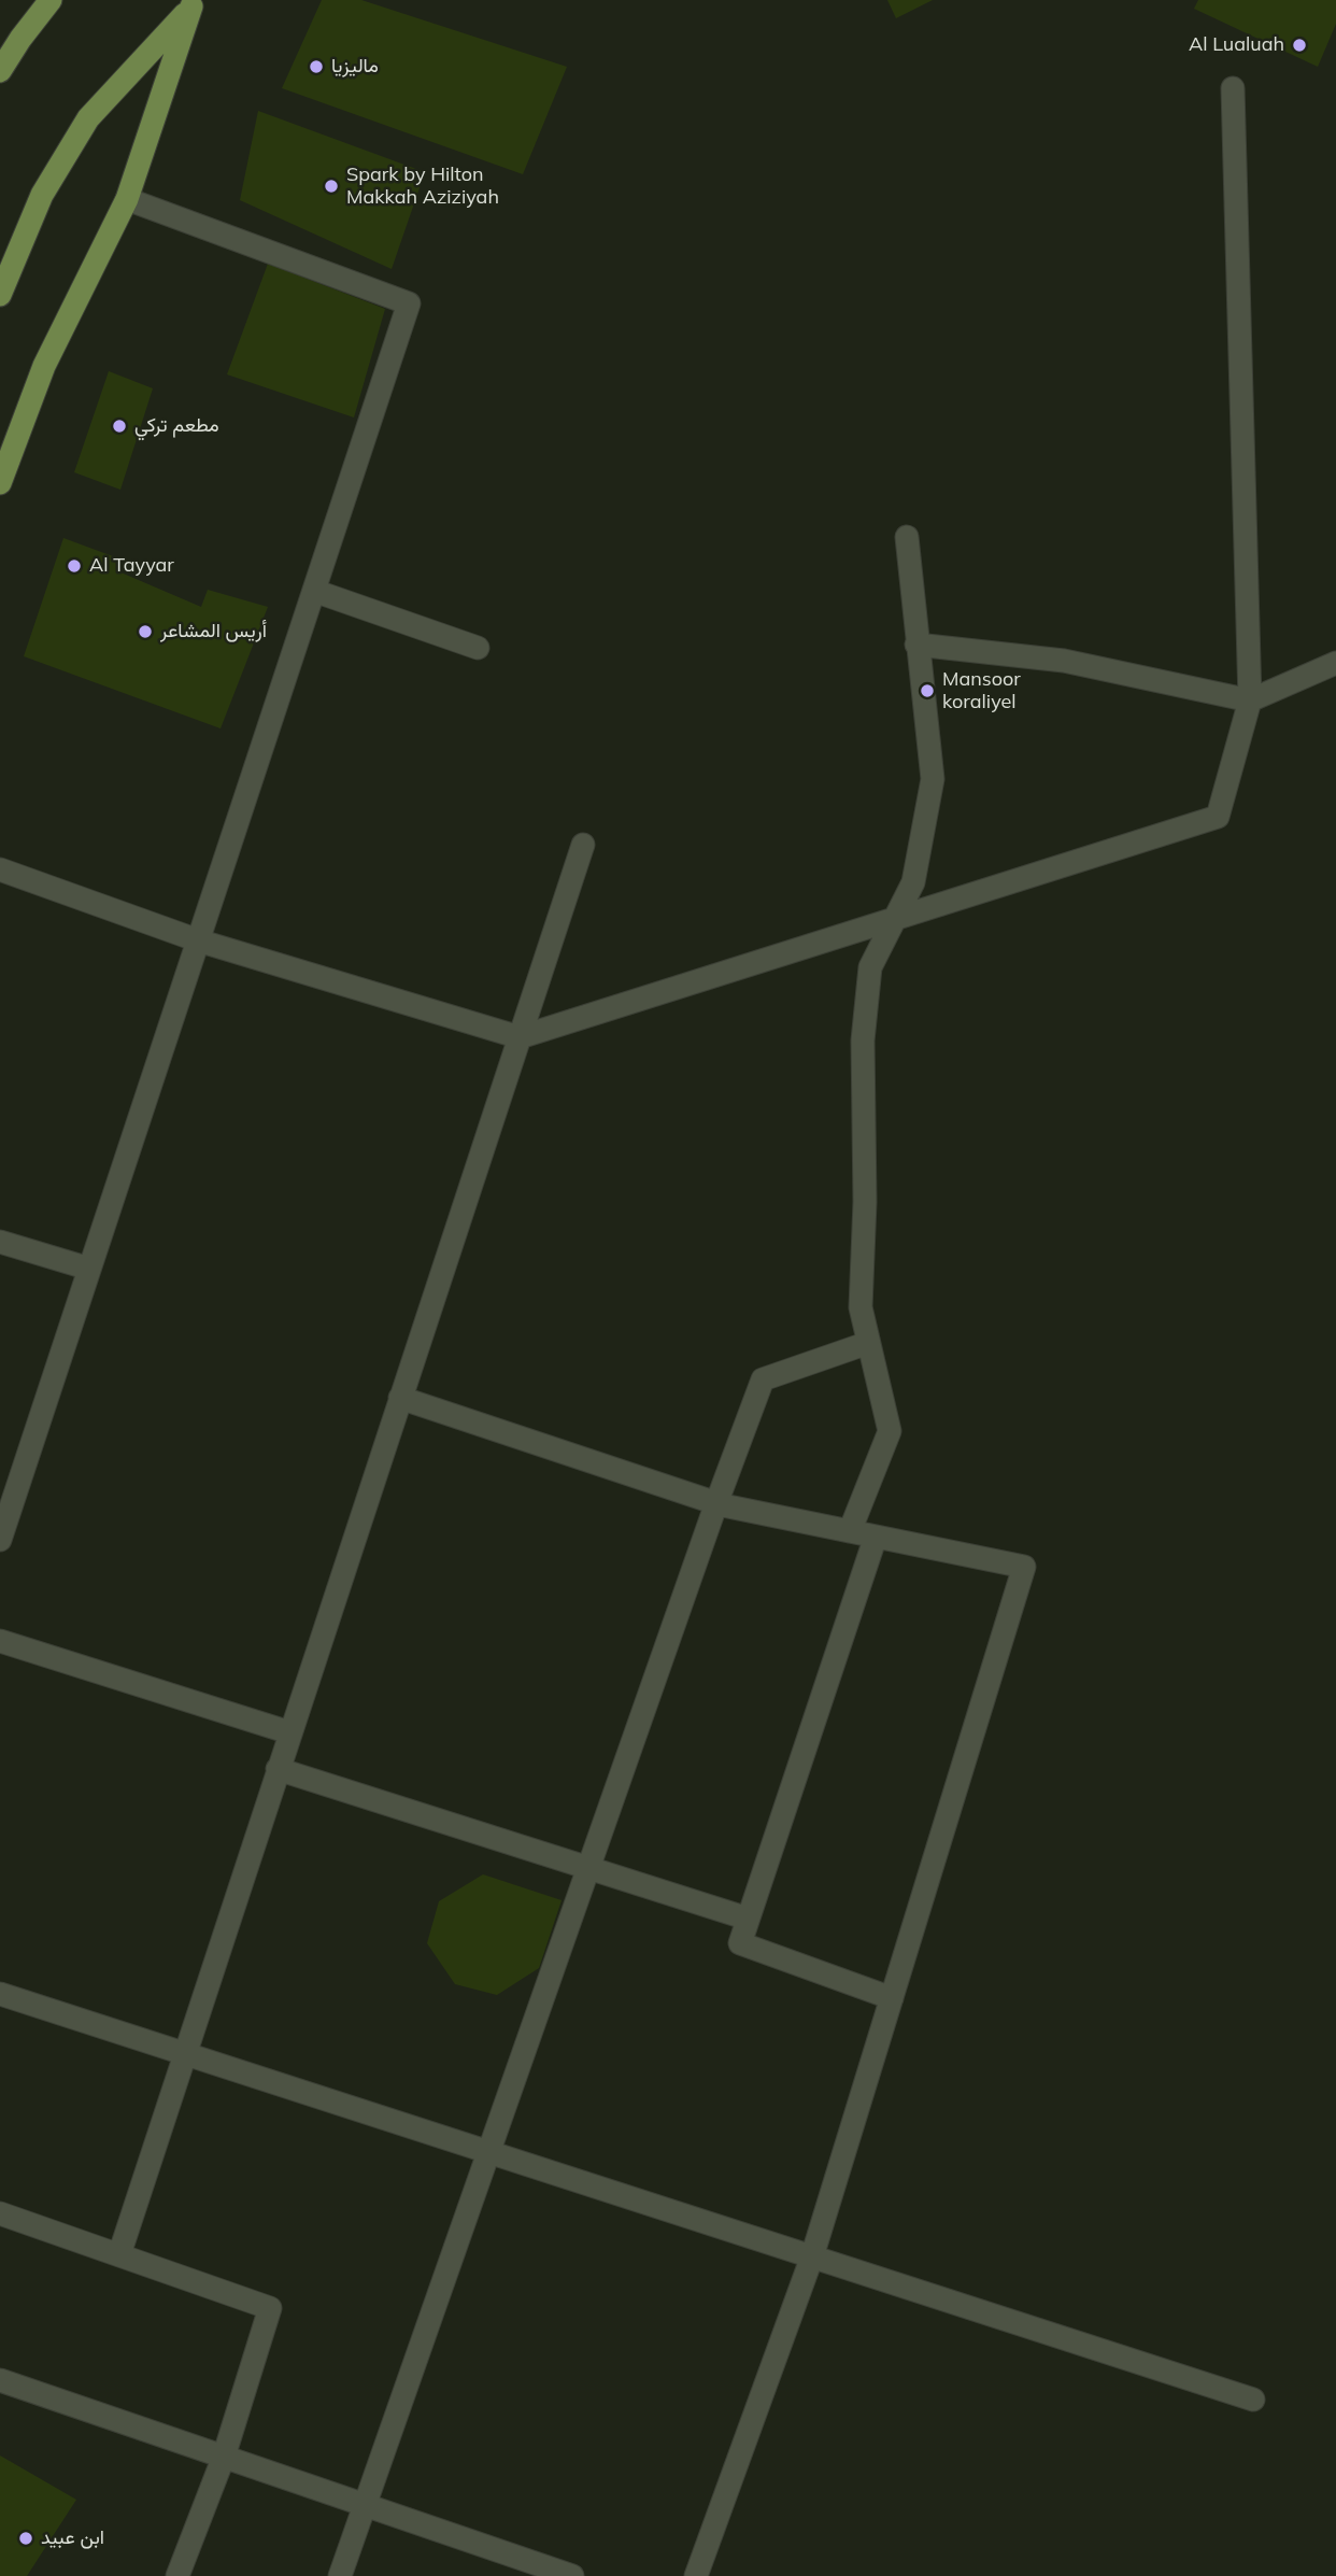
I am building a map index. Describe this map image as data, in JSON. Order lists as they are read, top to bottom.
{
  "places": [
    "Al Lualuah",
    "ماليزيا",
    "Spark by Hilton Makkah Aziziyah",
    "مطعم تركي",
    "Al Tayyar",
    "أريس المشاعر",
    "Mansoor koraliyel",
    "ابن عبيد"
  ]
}
